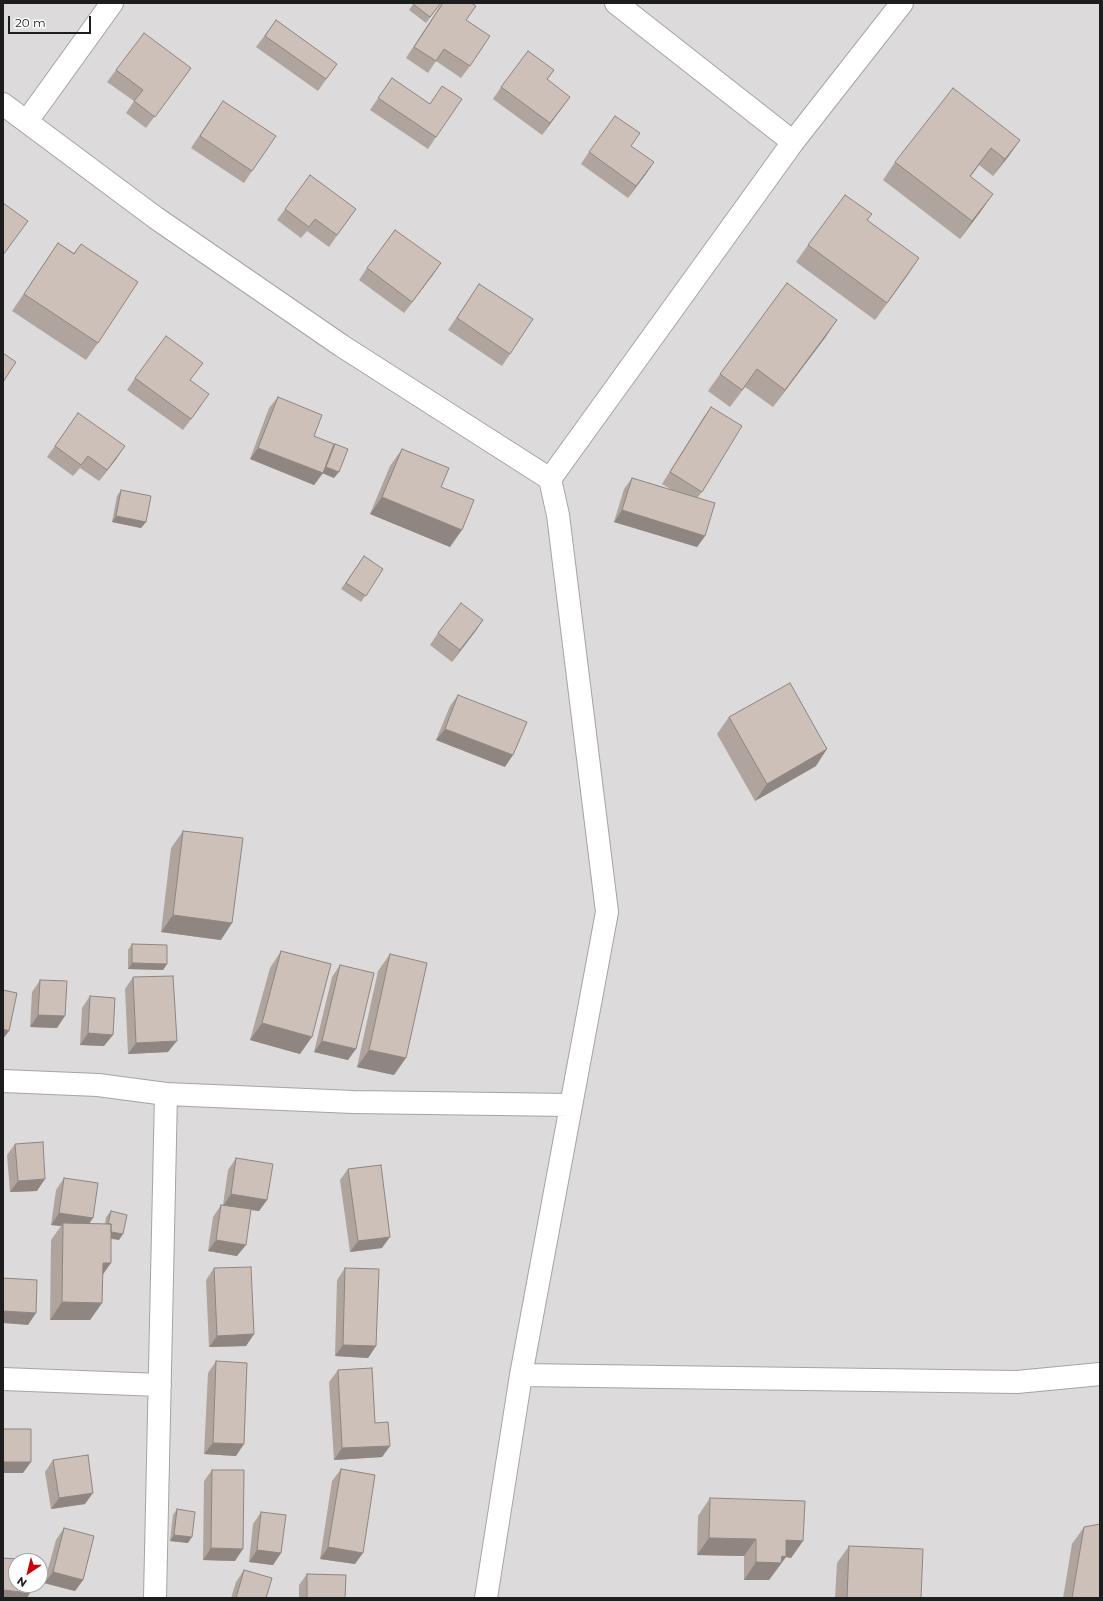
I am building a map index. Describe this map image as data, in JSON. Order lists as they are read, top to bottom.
{
  "scale_bar": "20 m",
  "north": "bottom left"
}
